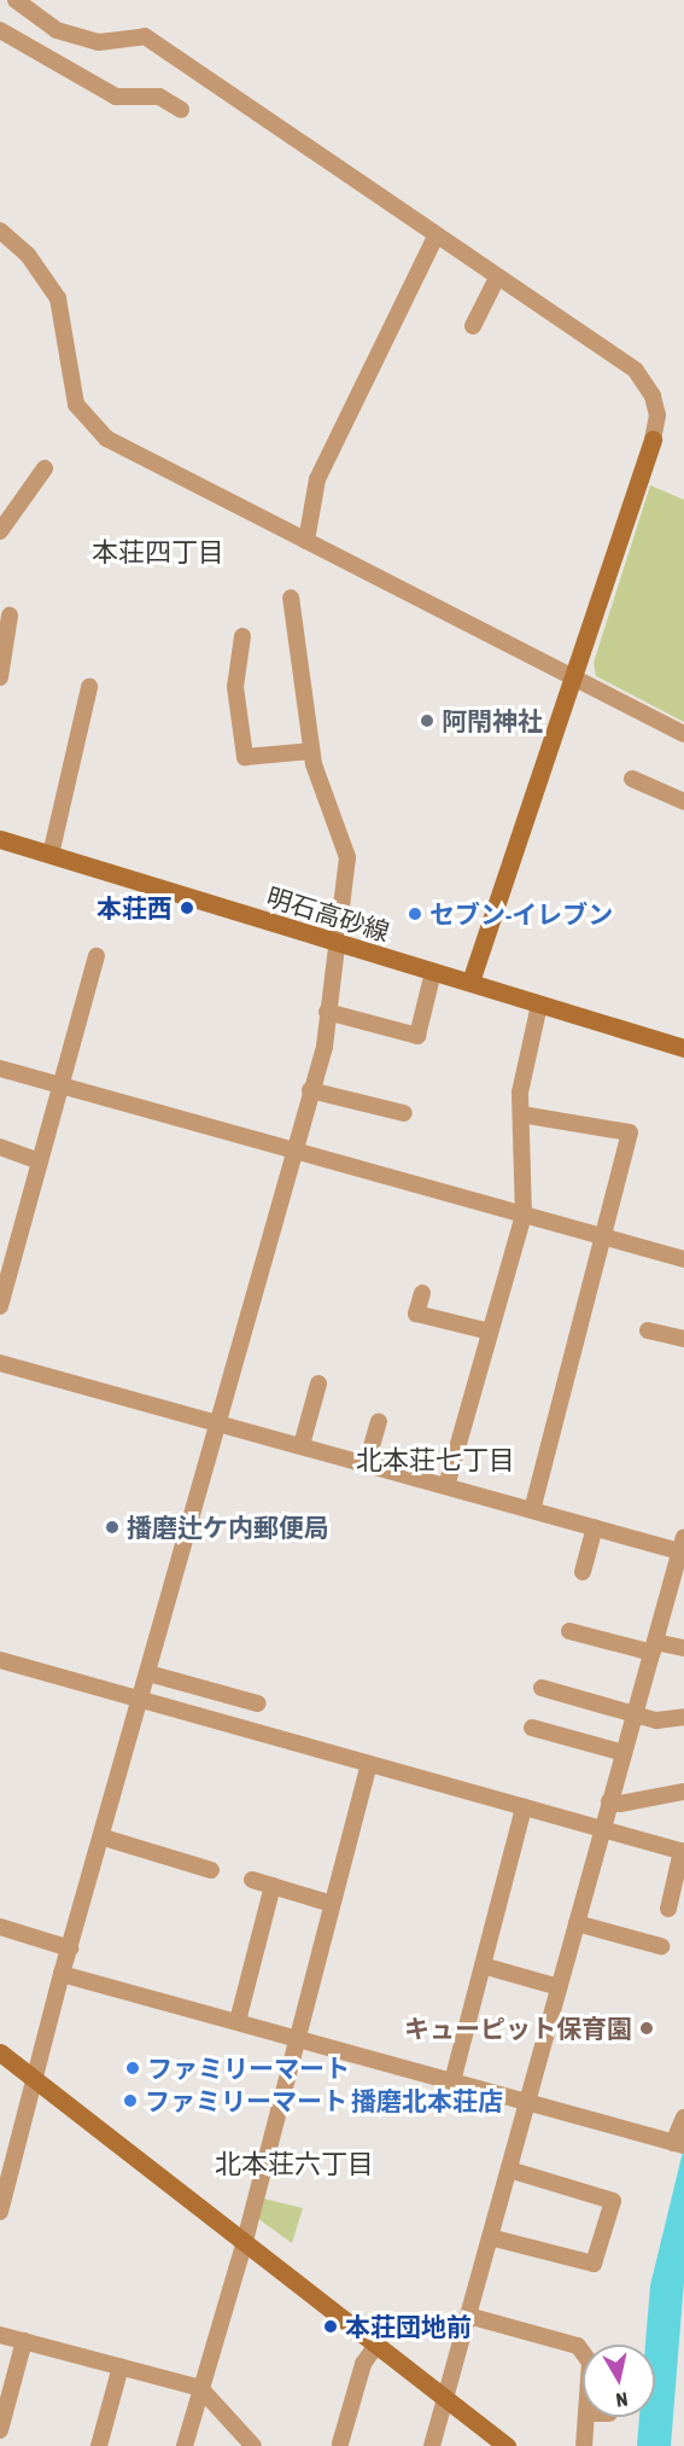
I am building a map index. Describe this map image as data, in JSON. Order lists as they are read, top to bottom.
{
  "streets": {
    "street": ["明石高砂線"]
  },
  "districts": ["本荘四丁目", "北本荘七丁目", "北本荘六丁目"],
  "places": [
    "阿閇神社",
    "本荘西",
    "セブン-イレブン",
    "播磨辻ケ内郵便局",
    "キューピット保育園",
    "ファミリーマート",
    "ファミリーマート 播磨北本荘店",
    "本荘団地前"
  ],
  "north": "bottom"
}
